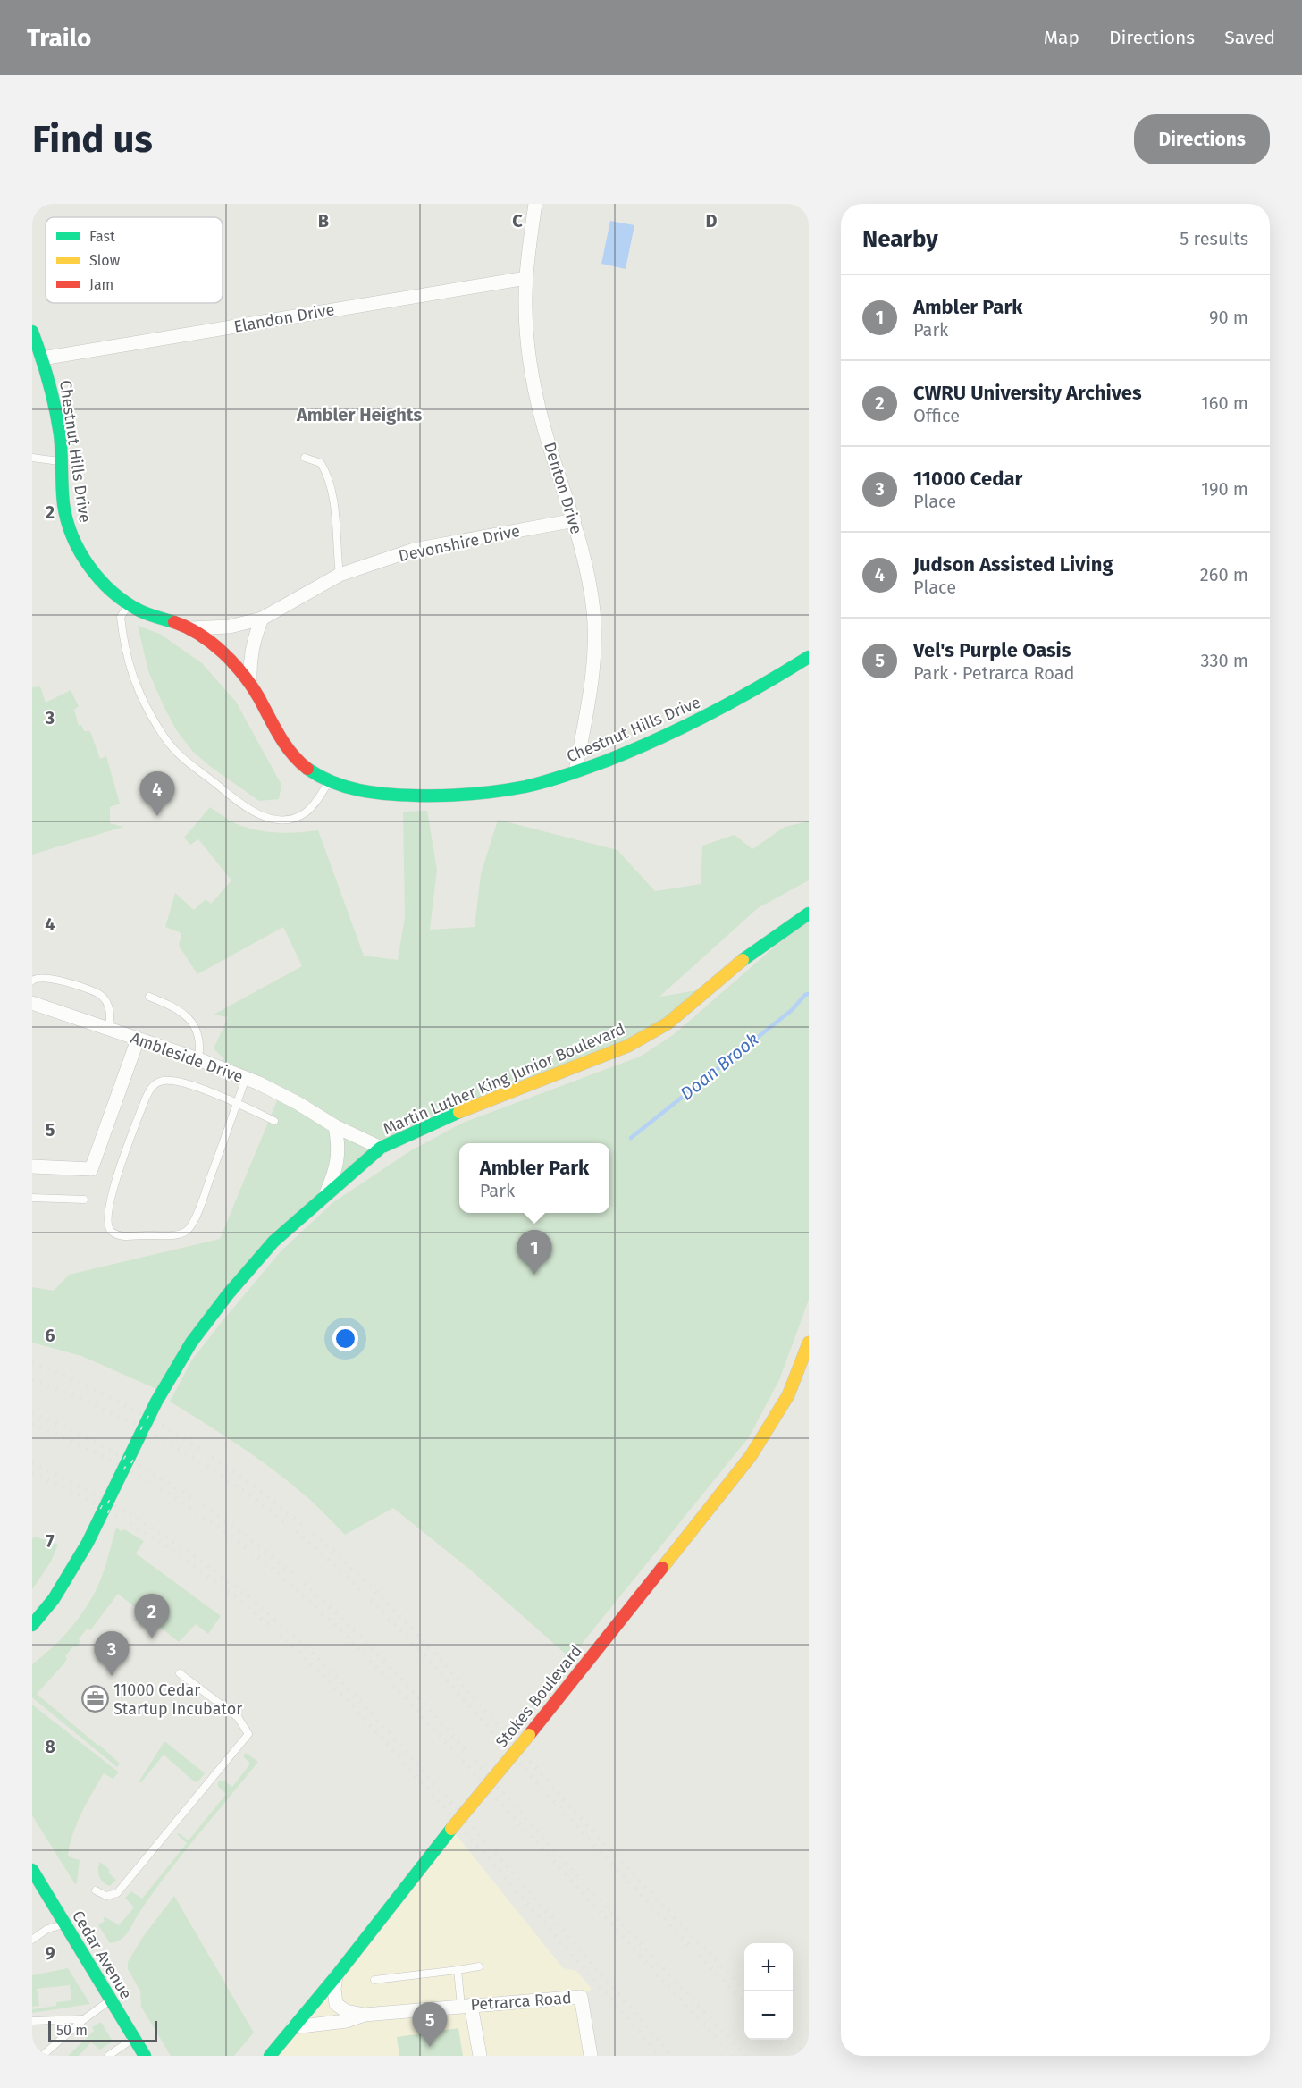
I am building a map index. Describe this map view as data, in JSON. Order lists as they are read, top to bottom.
{
  "streets": {
    "main road": [
      "Chestnut Hills Drive",
      "Martin Luther King Junior Boulevard",
      "Stokes Boulevard",
      "Cedar Avenue"
    ],
    "street": [
      "Elandon Drive",
      "Denton Drive",
      "Devonshire Drive",
      "Ambleside Drive",
      "Petrarca Road"
    ]
  },
  "crossings": [
    ["Elandon Drive", "Chestnut Hills Drive"],
    ["Elandon Drive", "Denton Drive"],
    ["Chestnut Hills Drive", "Denton Drive"],
    ["Chestnut Hills Drive", "Devonshire Drive"],
    ["Denton Drive", "Devonshire Drive"],
    ["Ambleside Drive", "Martin Luther King Junior Boulevard"],
    ["Stokes Boulevard", "Petrarca Road"]
  ],
  "districts": ["Ambler Heights"],
  "water": ["Doan Brook"],
  "places": {
    "office": ["11000 Cedar Startup Incubator"]
  },
  "legend": ["Fast", "Slow", "Jam"],
  "scale_bar": "50 m",
  "page": {
    "header": "Trailo",
    "nav": ["Map", "Directions", "Saved"],
    "buttons": "Directions",
    "title": "Find us",
    "heading": ["Nearby", "5 results"],
    "list": [
      {
        "mark": "1",
        "name": "Ambler Park",
        "note": "Park",
        "value": "90 m"
      },
      {
        "mark": "2",
        "name": "CWRU University Archives",
        "note": "Office",
        "value": "160 m"
      },
      {
        "mark": "3",
        "name": "11000 Cedar",
        "note": "Place",
        "value": "190 m"
      },
      {
        "mark": "4",
        "name": "Judson Assisted Living",
        "note": "Place",
        "value": "260 m"
      },
      {
        "mark": "5",
        "name": "Vel's Purple Oasis",
        "note": "Park · Petrarca Road",
        "value": "330 m"
      }
    ],
    "pins": [
      "4",
      "1",
      "2",
      "3",
      "5"
    ],
    "popup": ["Ambler Park", "Park"],
    "map_buttons": ["+", "−"],
    "scale": "50 m"
  },
  "grid": {
    "columns": ["B", "C", "D"],
    "rows": [
      "2",
      "3",
      "4",
      "5",
      "6",
      "7",
      "8",
      "9"
    ]
  }
}
